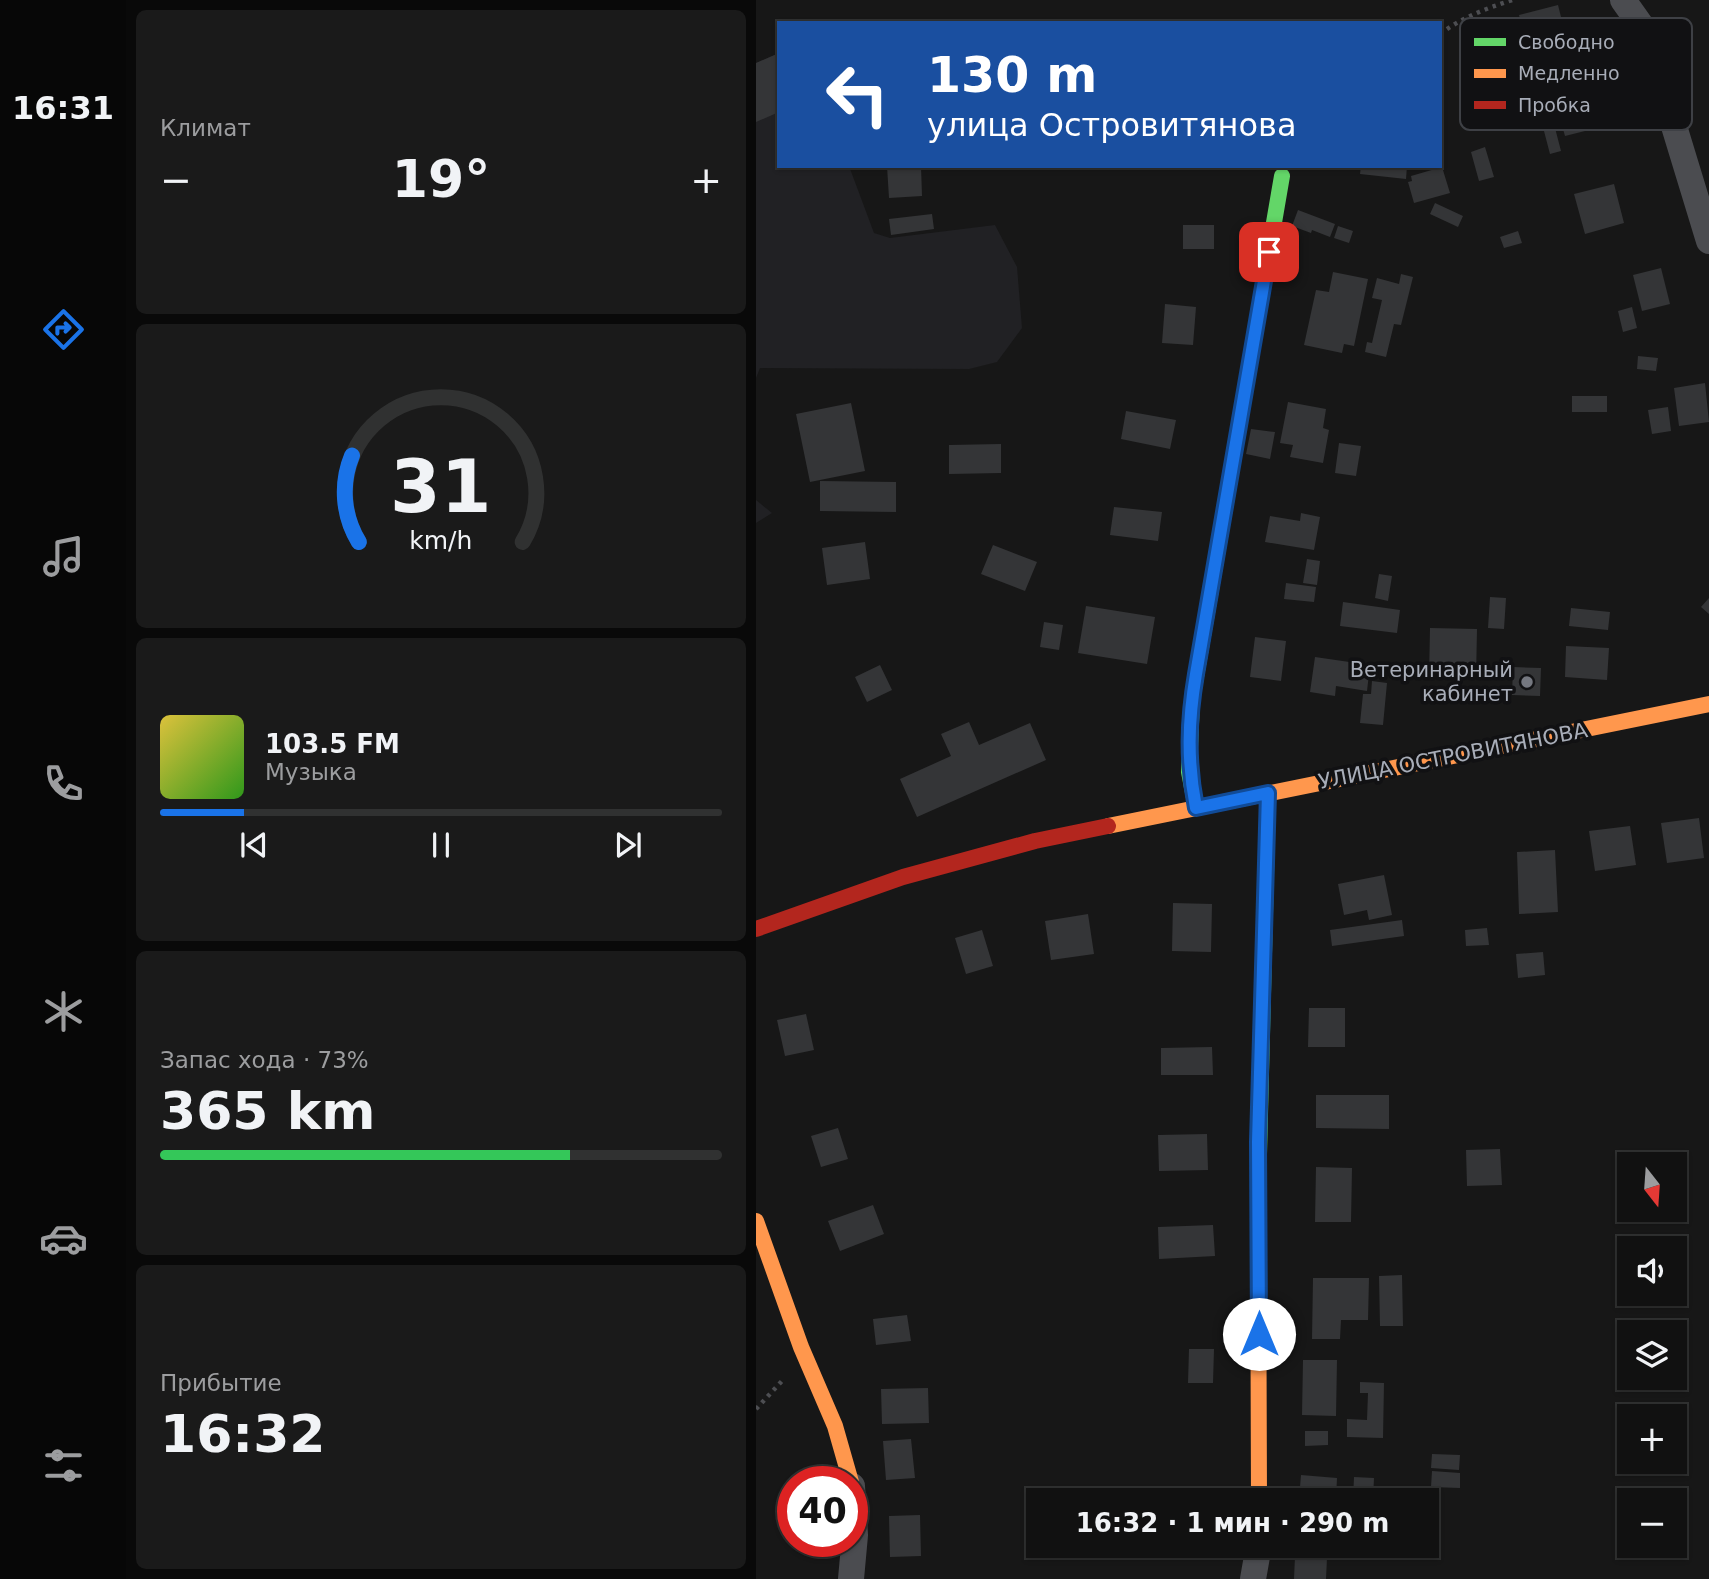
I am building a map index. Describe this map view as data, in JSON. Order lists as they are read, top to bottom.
{
  "streets": {
    "street": ["УЛИЦА ОСТРОВИТЯНОВА"]
  },
  "places": ["Ветеринарный кабинет"],
  "legend": ["Свободно", "Медленно", "Пробка"],
  "north": "bottom",
  "page": {
    "tabs": "16:31",
    "tile": [
      "Климат",
      ["Запас хода · 73%", "365 km"],
      ["Прибытие", "16:32"]
    ],
    "turn": ["130 m", "улица Островитянова"],
    "heat": ["−", "19°", "+"],
    "song": ["103.5 FM", "Музыка"],
    "map_buttons": ["+", "−"],
    "limit": "40",
    "trip": "16:32 · 1 мин · 290 m",
    "gauge": ["31", "km/h"]
  }
}
